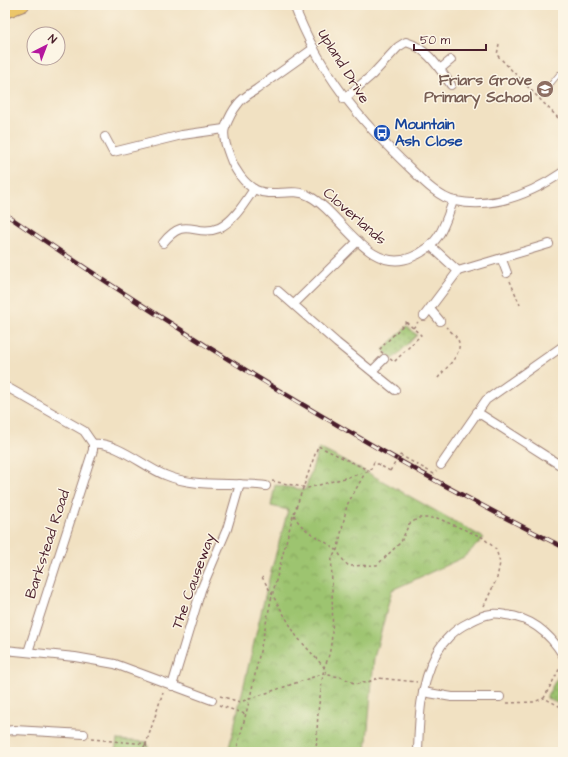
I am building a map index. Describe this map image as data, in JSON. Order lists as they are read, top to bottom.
{
  "streets": {
    "street": [
      "Upland Drive",
      "Cloverlands",
      "Barkstead Road",
      "The Causeway"
    ]
  },
  "places": {
    "school or university": ["Friars Grove Primary School"],
    "bus stop": ["Mountain Ash Close"]
  },
  "scale_bar": "50 m",
  "north": "top right"
}
